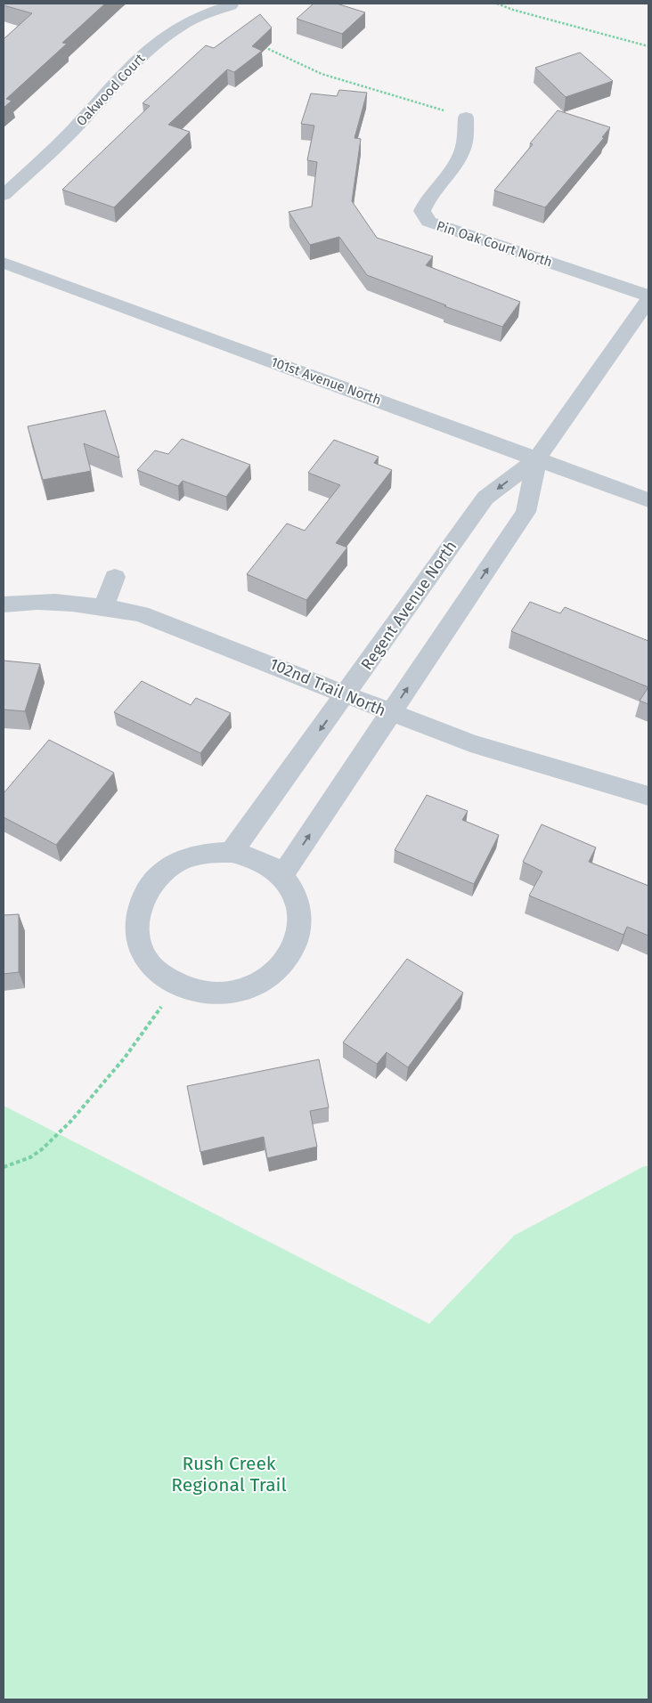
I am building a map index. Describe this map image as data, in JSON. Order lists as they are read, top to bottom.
{
  "streets": {
    "street": [
      "Oakwood Court",
      "Pin Oak Court North",
      "101st Avenue North",
      "Regent Avenue North",
      "102nd Trail North"
    ]
  },
  "crossings": [
    ["101st Avenue North", "Regent Avenue North"],
    ["Regent Avenue North", "102nd Trail North"]
  ],
  "parks": ["Rush Creek Regional Trail"]
}
